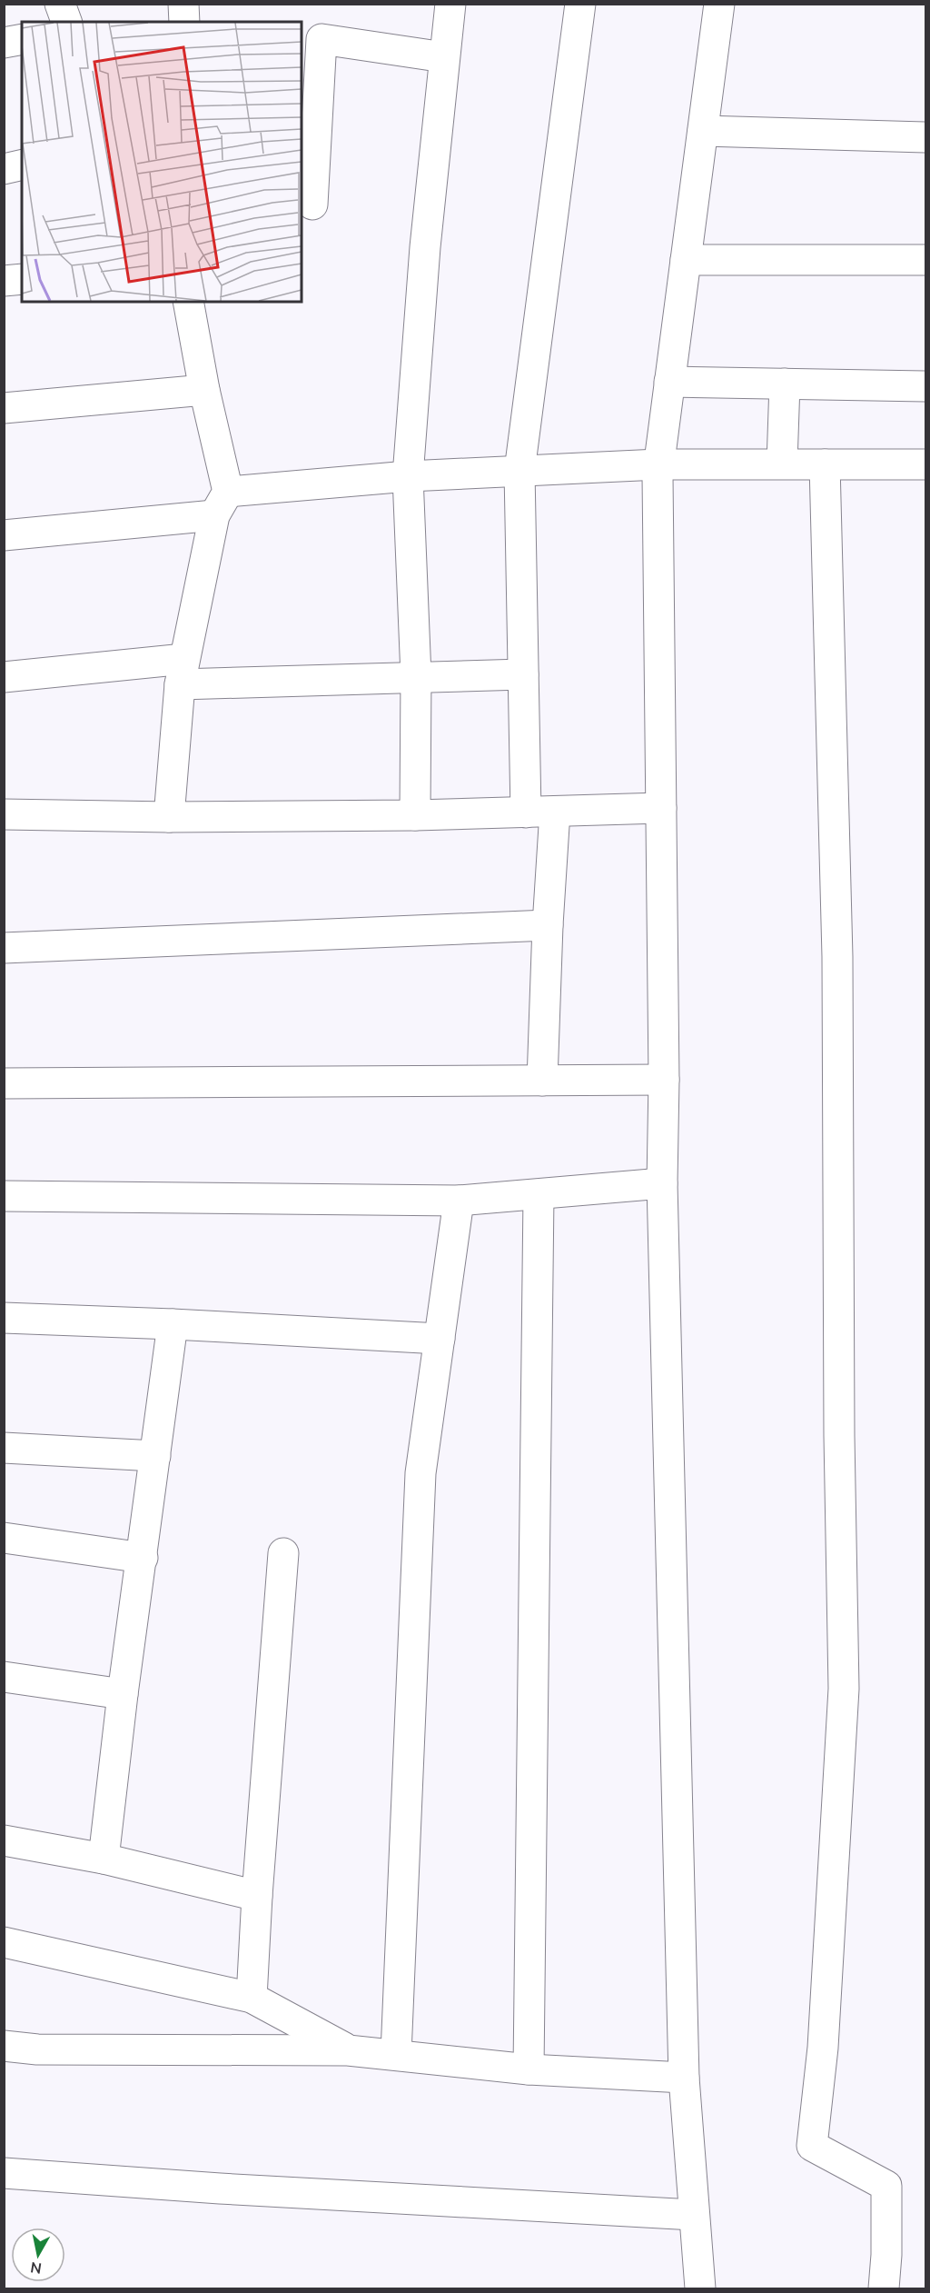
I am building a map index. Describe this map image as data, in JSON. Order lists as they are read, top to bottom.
{
  "north": "bottom"
}
